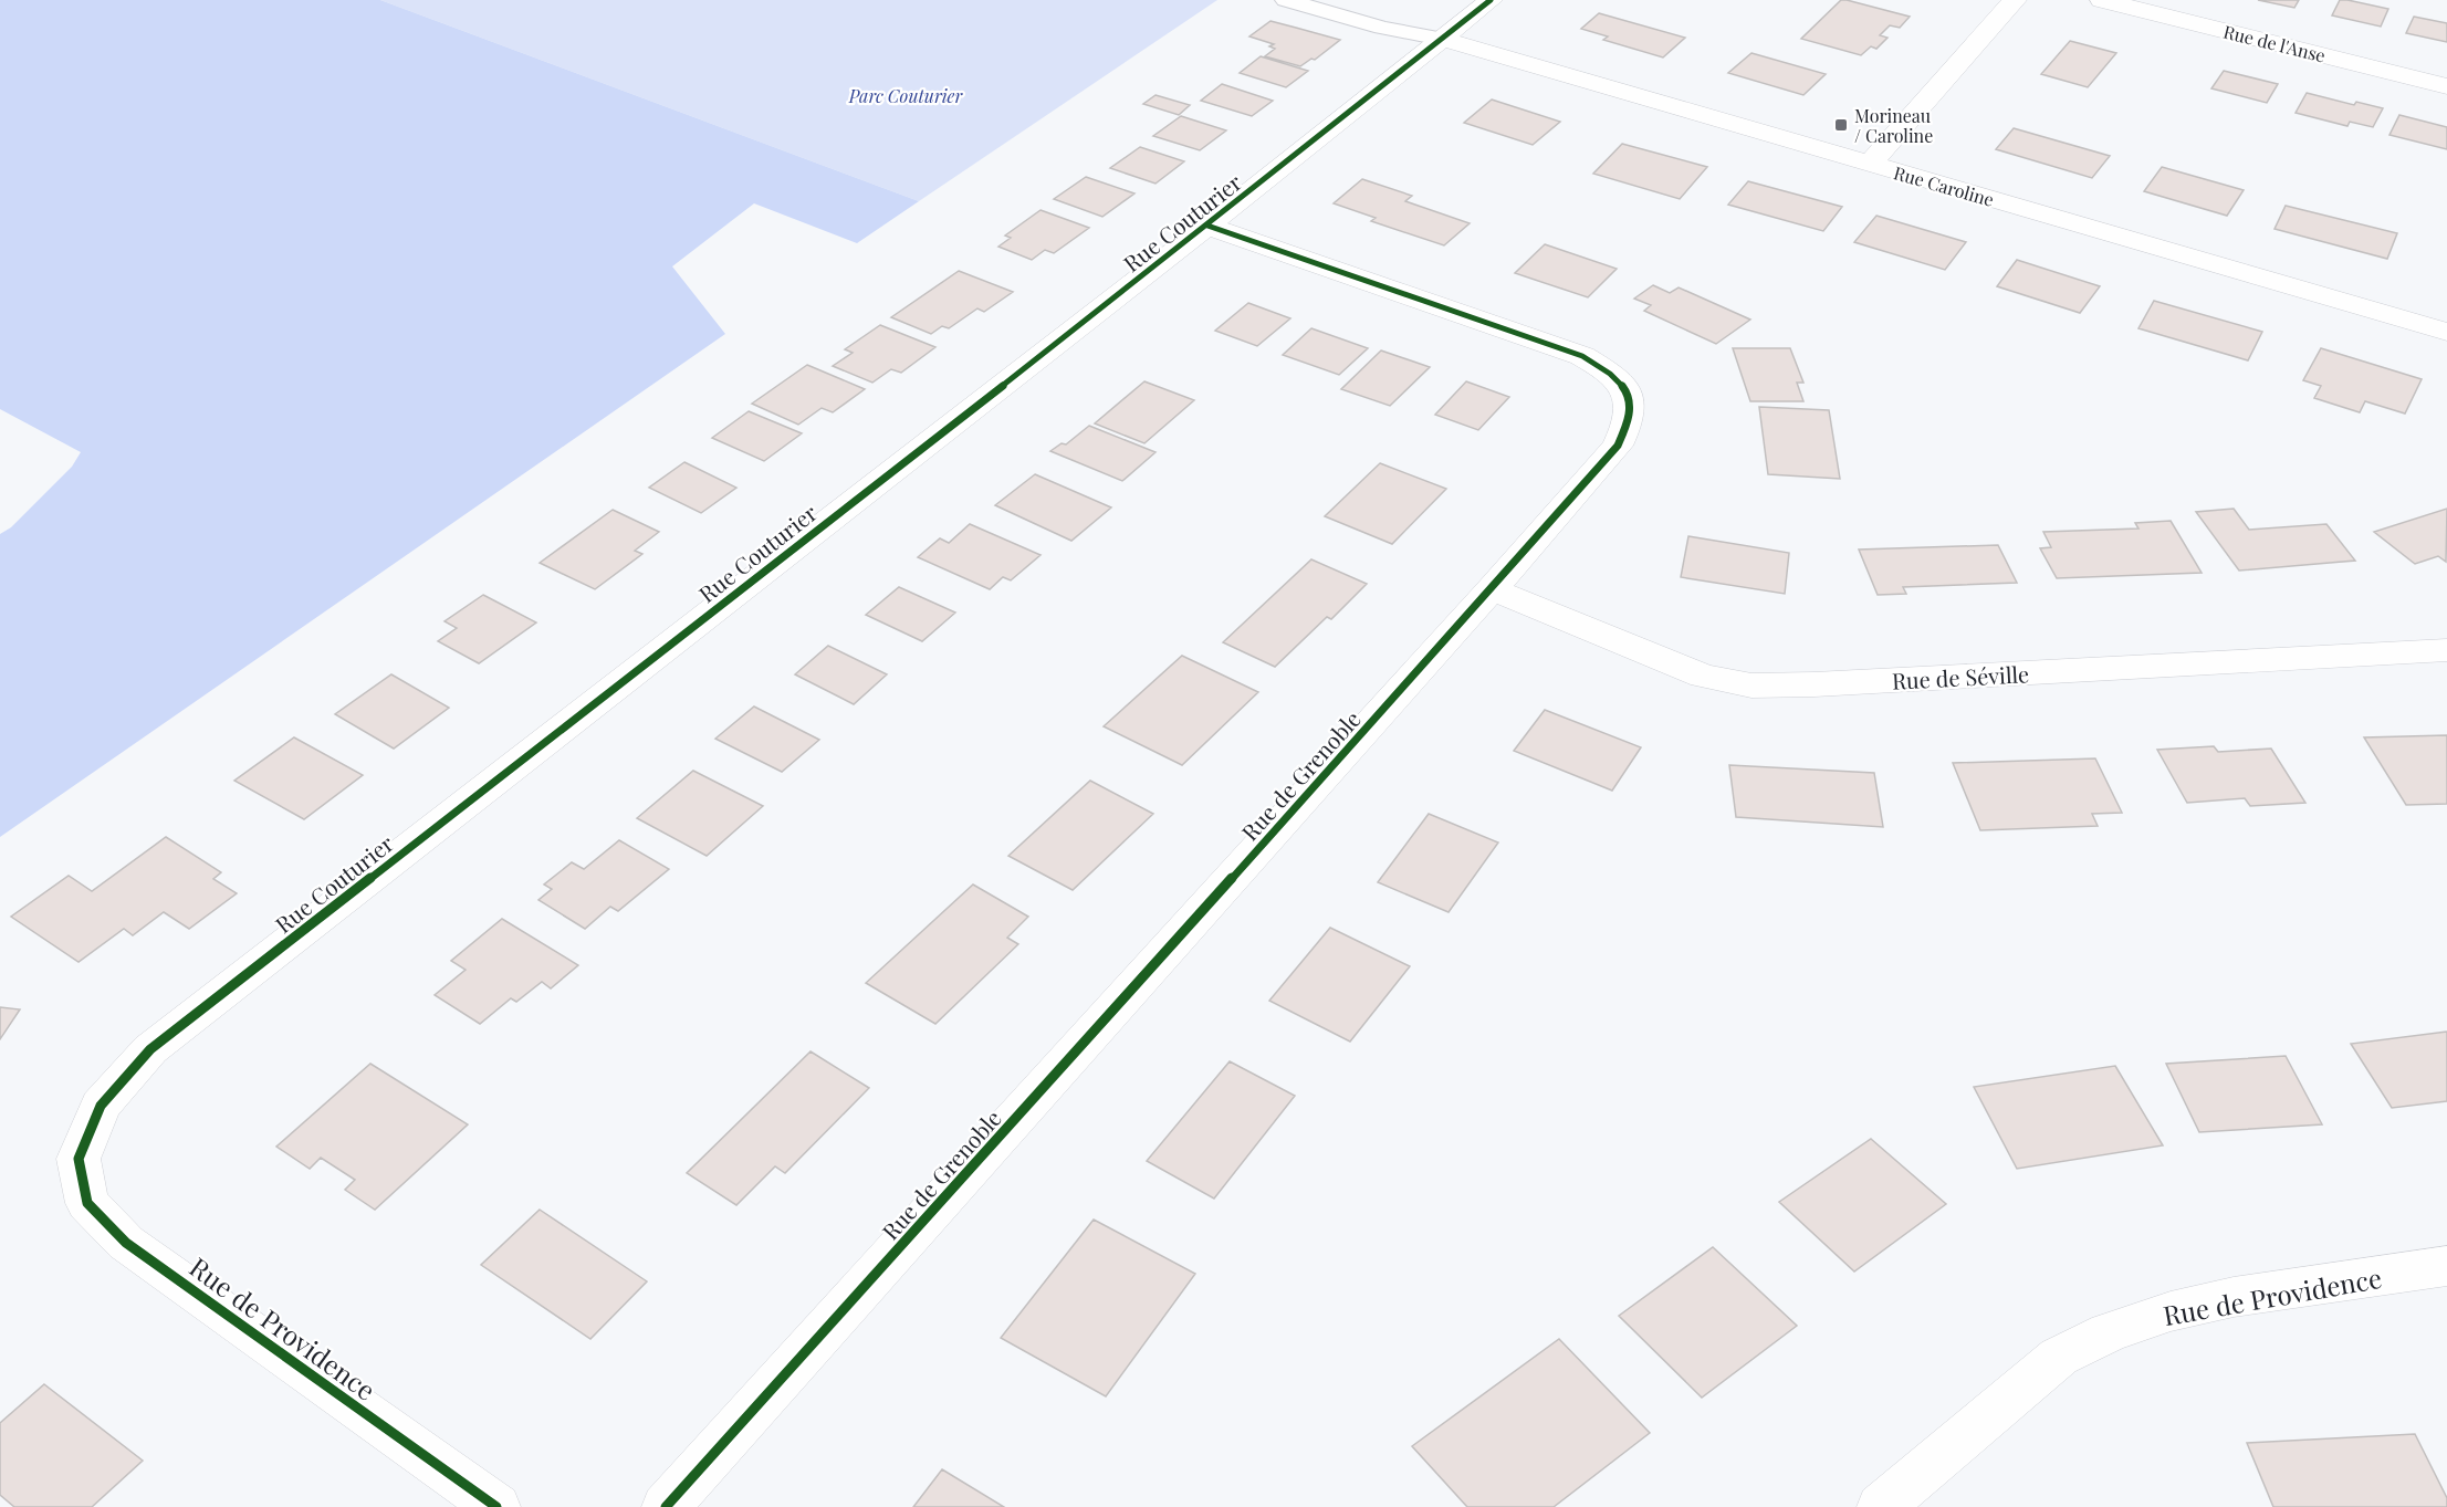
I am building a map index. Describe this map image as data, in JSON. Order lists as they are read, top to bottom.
{
  "streets": {
    "street": [
      "Rue de l'Anse",
      "Rue Caroline",
      "Rue Couturier",
      "Rue de Séville",
      "Rue de Grenoble",
      "Rue de Providence"
    ]
  },
  "crossings": [
    ["Rue Caroline", "Rue Couturier"],
    ["Rue Couturier", "Rue de Grenoble"],
    ["Rue Couturier", "Rue de Providence"],
    ["Rue de Séville", "Rue de Grenoble"]
  ],
  "parks": ["Parc Couturier"],
  "places": {
    "transit": ["Morineau / Caroline"]
  }
}
